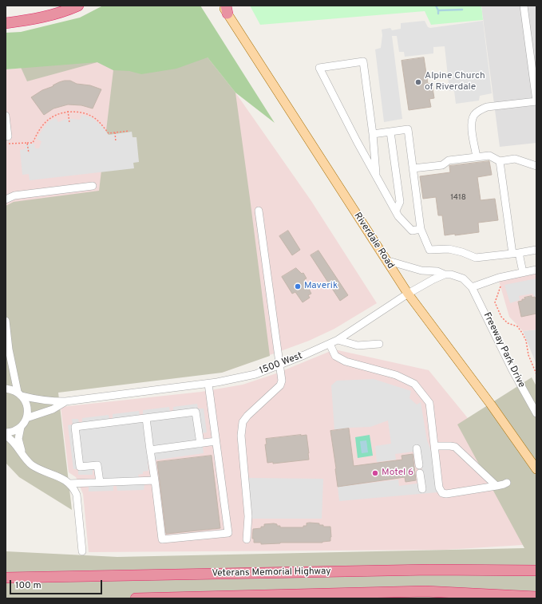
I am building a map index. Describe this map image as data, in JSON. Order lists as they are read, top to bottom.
{
  "streets": {
    "highway": ["Veterans Memorial Highway"],
    "main road": ["Riverdale Road"],
    "street": ["Freeway Park Drive", "1500 West"]
  },
  "crossings": [
    ["Riverdale Road", "1500 West"]
  ],
  "places": ["Alpine Church of Riverdale", "Maverik", "Motel 6"],
  "house_numbers": ["1418"],
  "scale_bar": "100 m"
}
